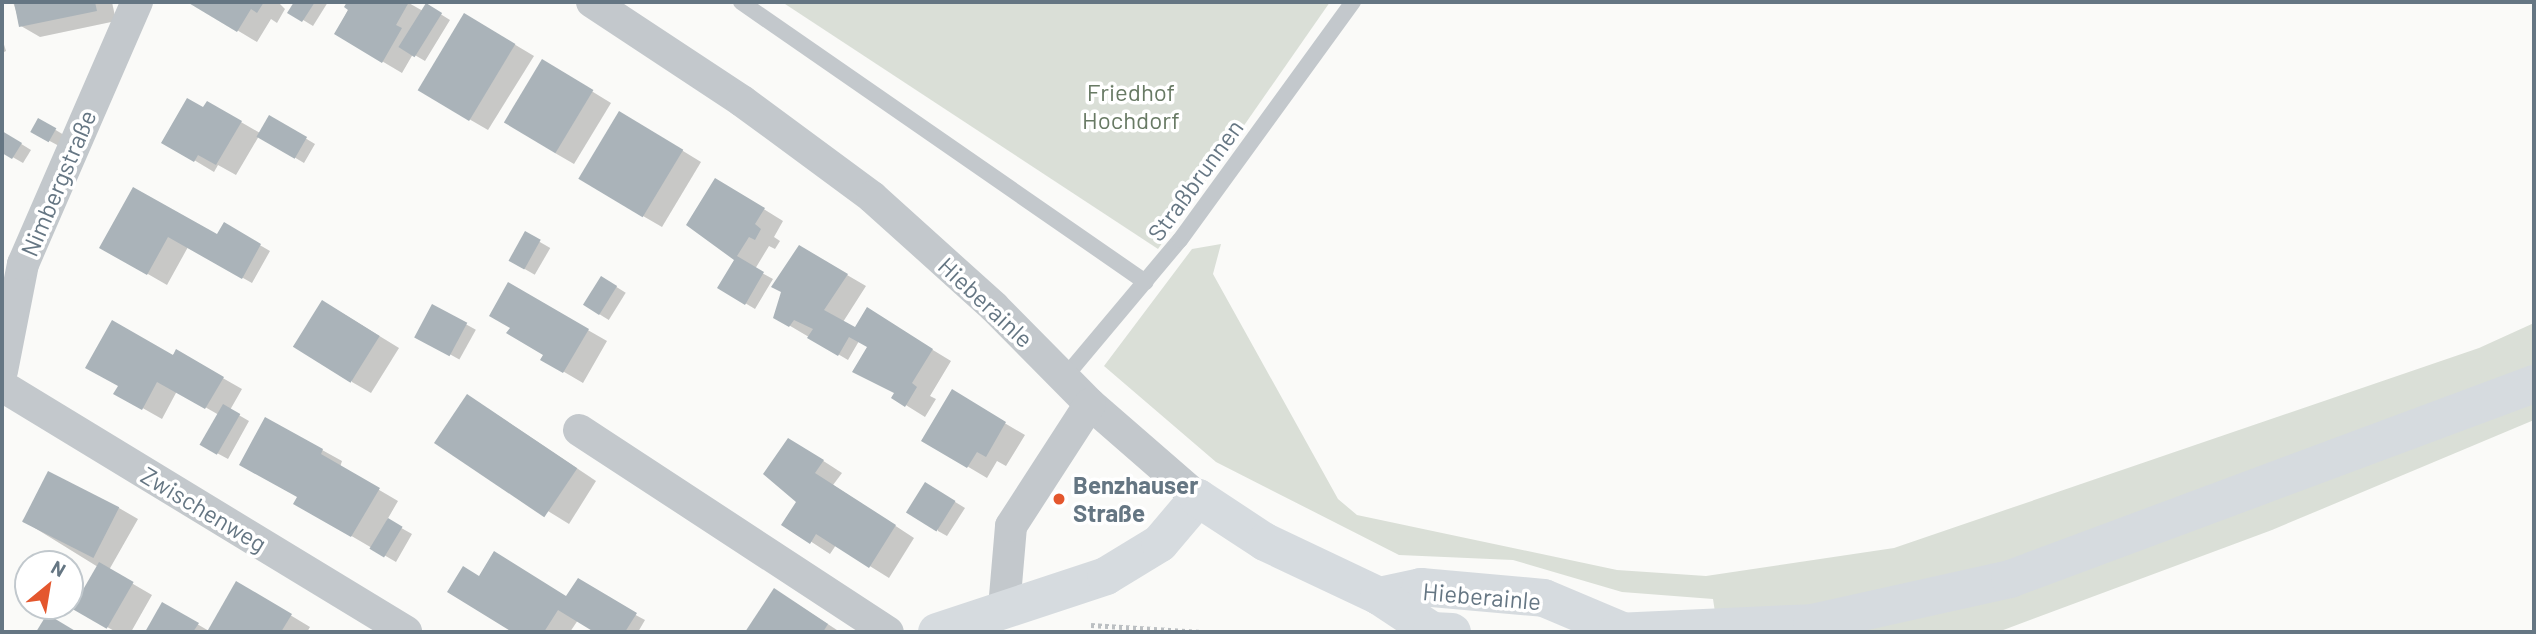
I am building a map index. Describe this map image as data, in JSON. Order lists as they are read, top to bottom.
{
  "streets": {
    "street": ["Nimbergstraße", "Hieberainle", "Zwischenweg"],
    "lane": ["Straßbrunnen"]
  },
  "crossings": [
    ["Straßbrunnen", "Hieberainle"]
  ],
  "parks": ["Friedhof Hochdorf"],
  "places": ["Benzhauser Straße"],
  "north": "top right"
}
